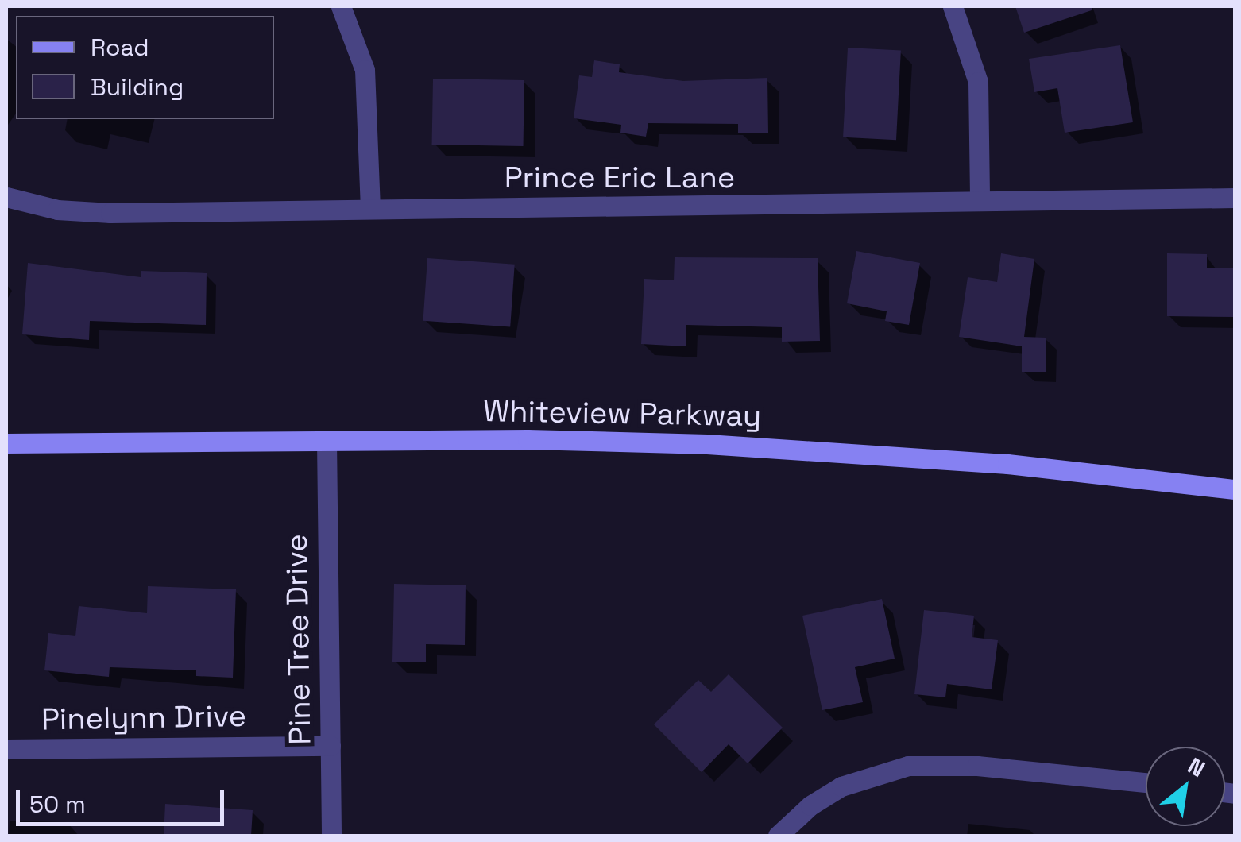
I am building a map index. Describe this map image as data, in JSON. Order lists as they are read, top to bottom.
{
  "streets": {
    "street": [
      "Prince Eric Lane",
      "Whiteview Parkway",
      "Pine Tree Drive",
      "Pinelynn Drive"
    ]
  },
  "crossings": [
    ["Whiteview Parkway", "Pine Tree Drive"],
    ["Pine Tree Drive", "Pinelynn Drive"]
  ],
  "legend": ["Road", "Building"],
  "scale_bar": "50 m",
  "north": "top right"
}
